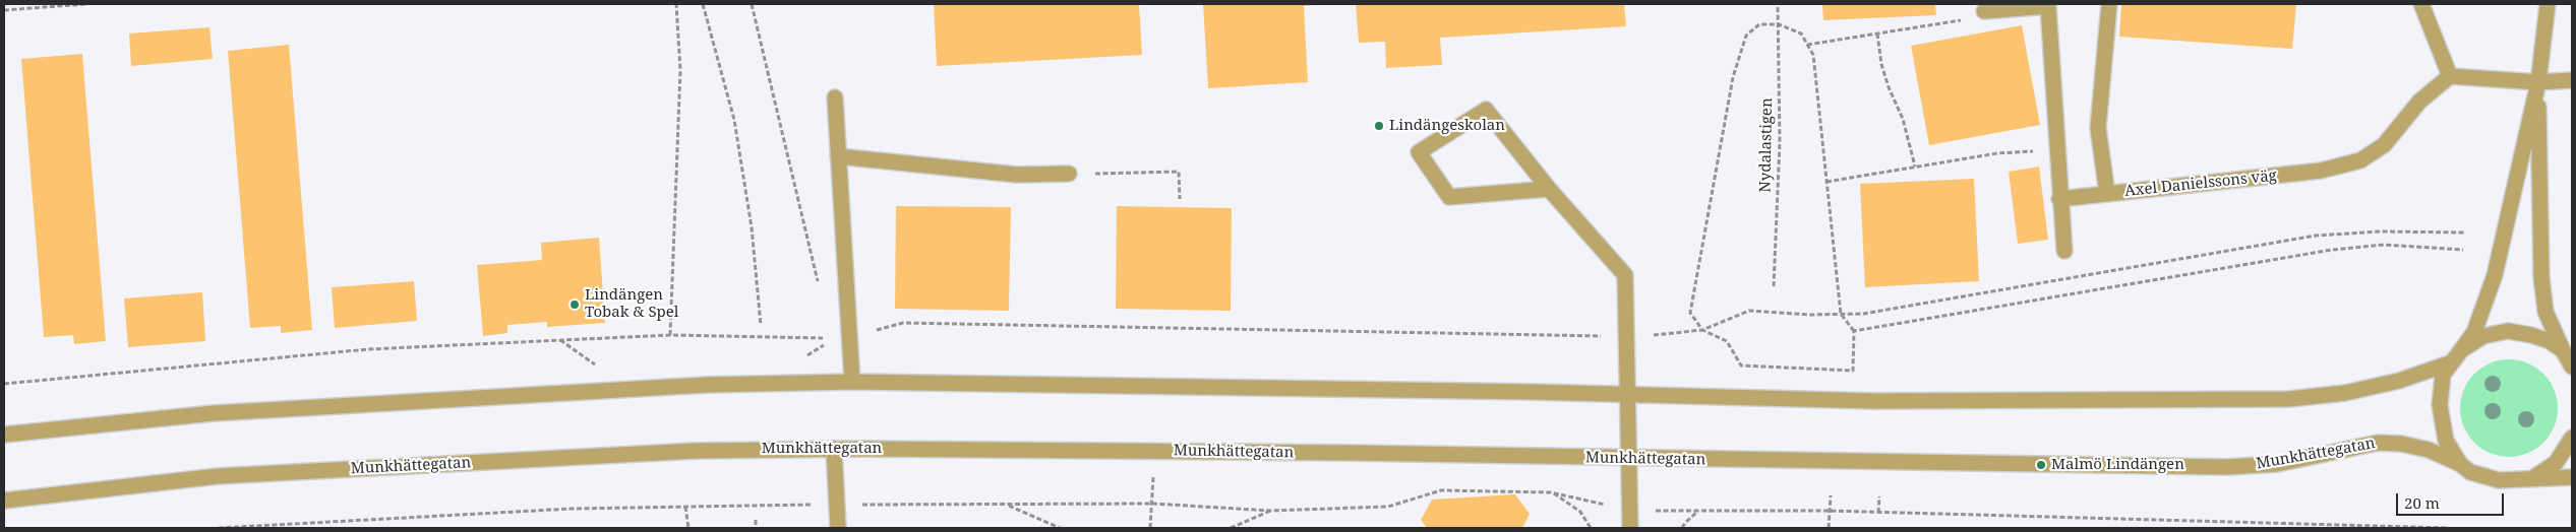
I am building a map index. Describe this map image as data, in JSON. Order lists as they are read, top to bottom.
{
  "streets": {
    "street": ["Axel Danielssons väg", "Munkhättegatan"],
    "path": ["Nydalastigen"]
  },
  "places": ["Lindängeskolan", "Lindängen Tobak & Spel", "Malmö Lindängen"],
  "scale_bar": "20 m"
}
